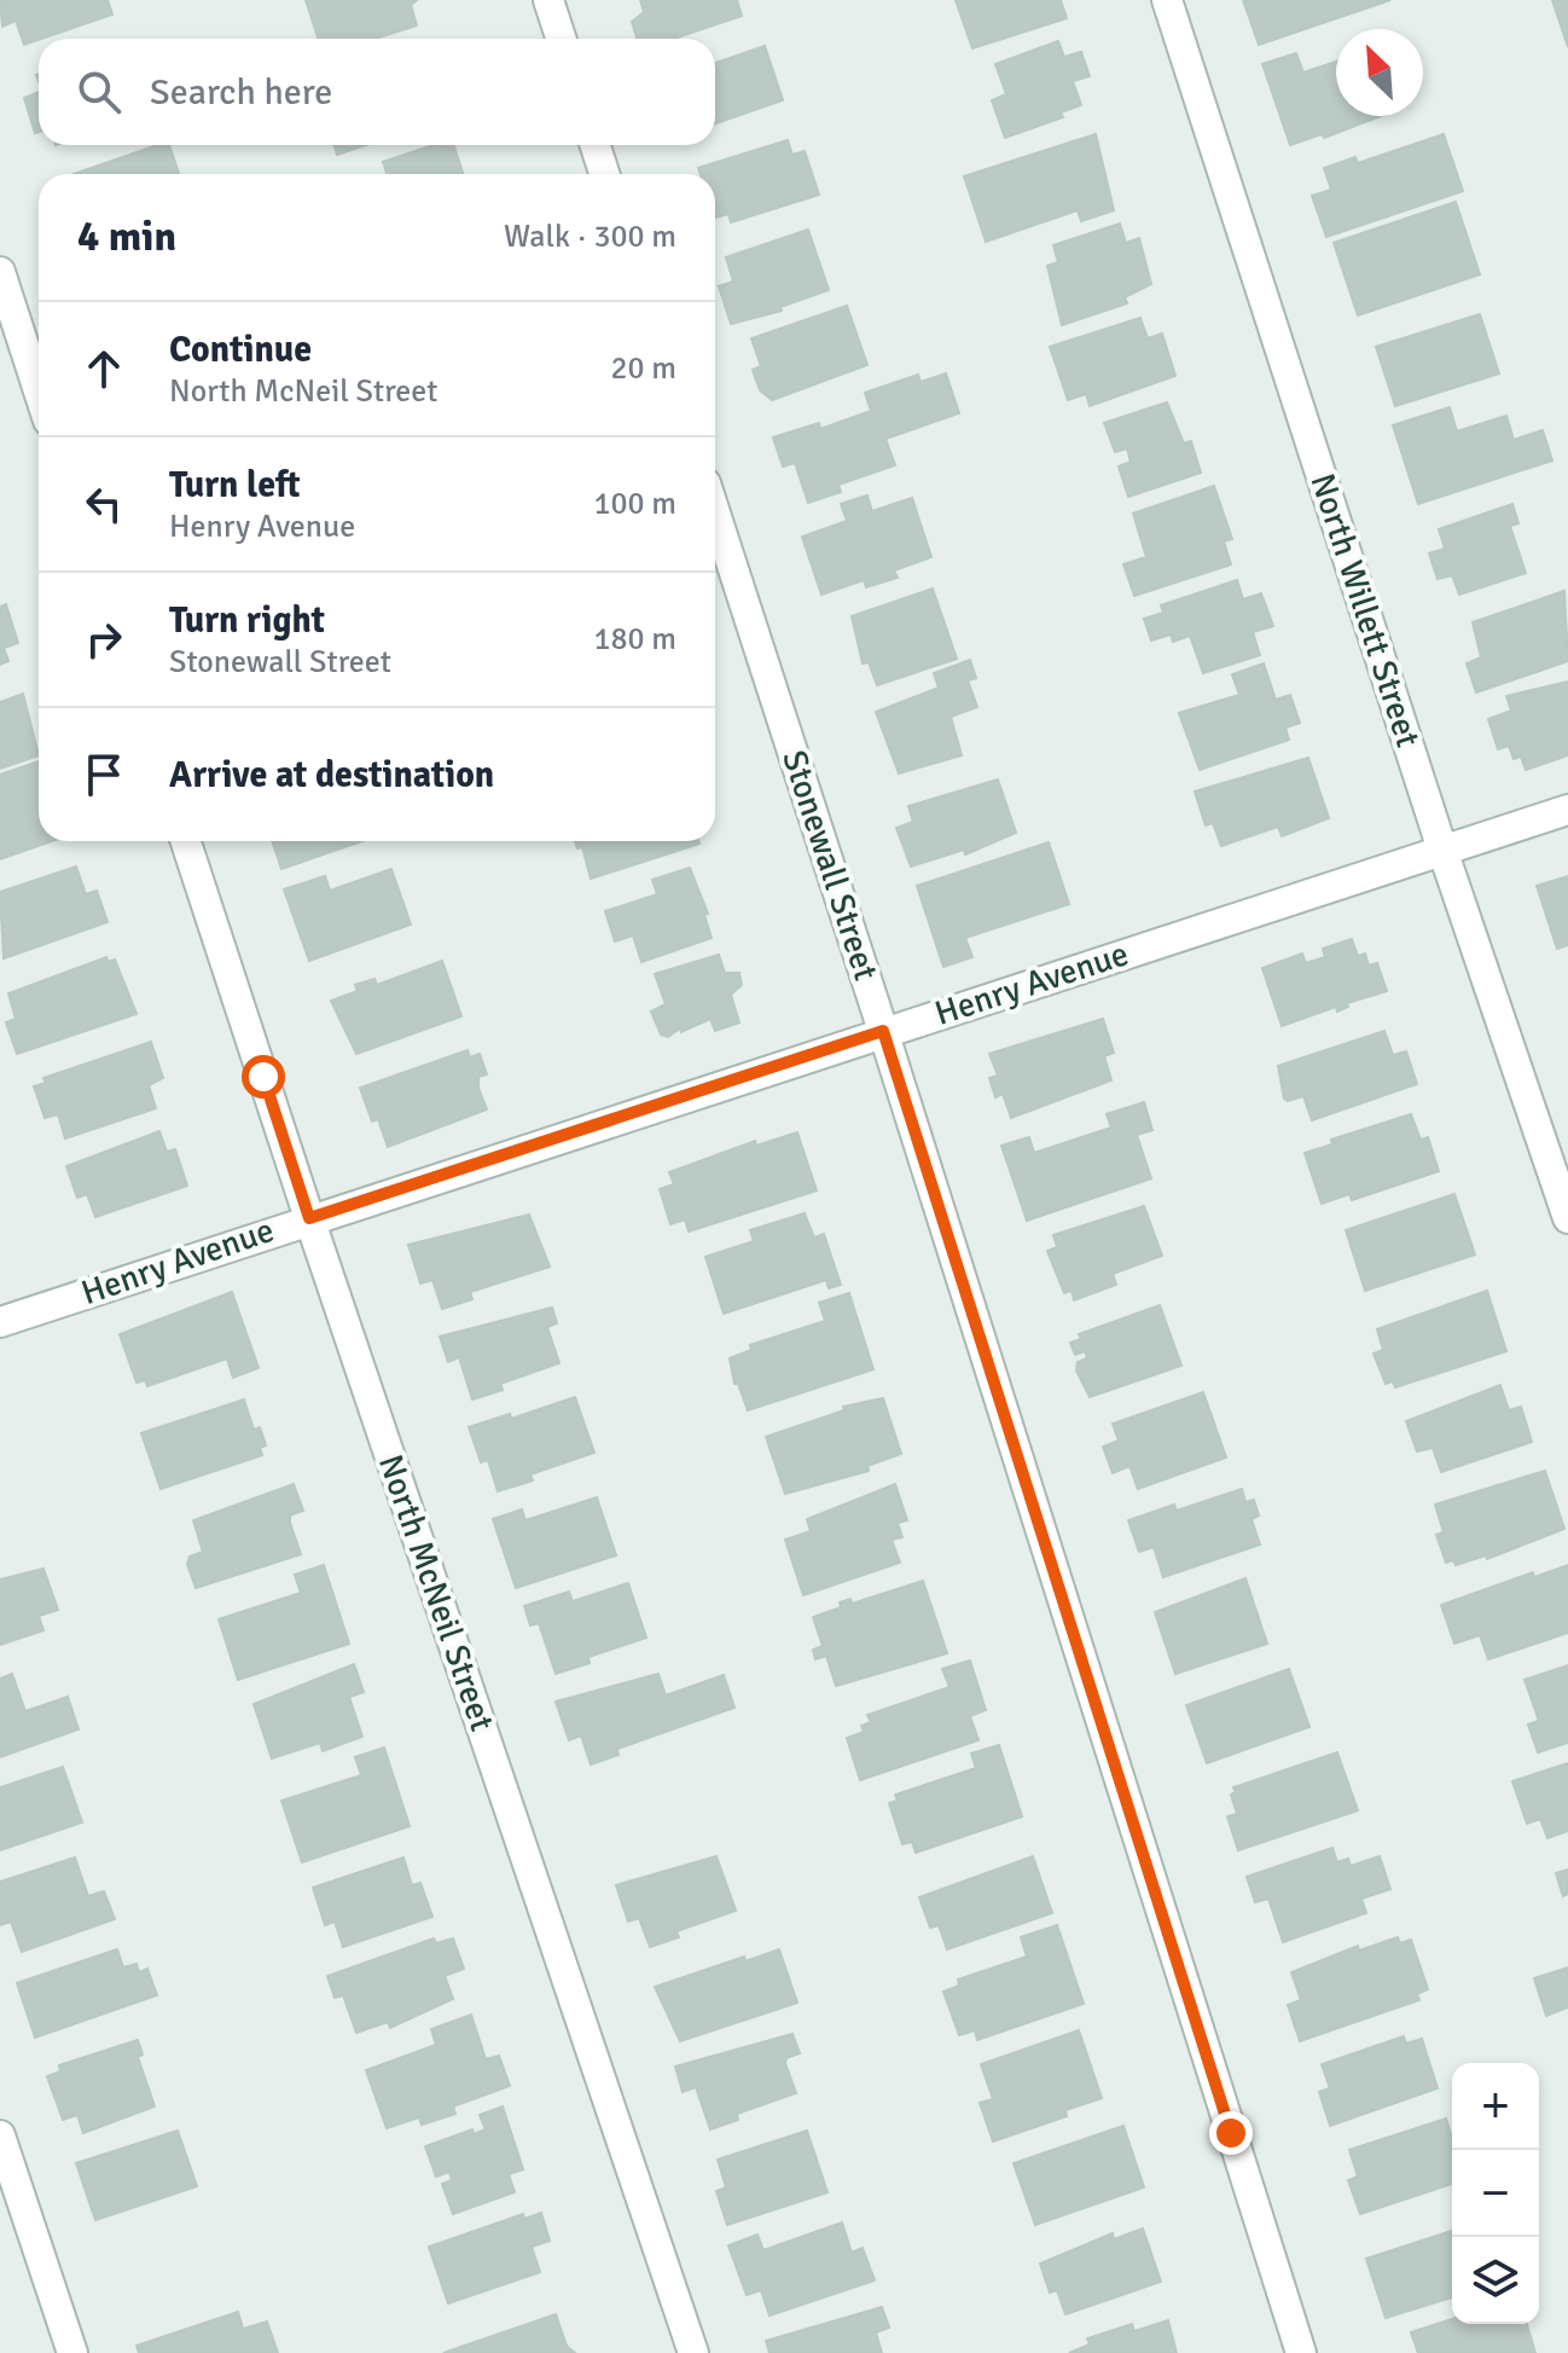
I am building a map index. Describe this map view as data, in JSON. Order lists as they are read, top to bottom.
{
  "streets": {
    "street": [
      "North Willett Street",
      "Stonewall Street",
      "Henry Avenue",
      "North McNeil Street"
    ]
  },
  "crossings": [
    ["North Willett Street", "Henry Avenue"],
    ["Stonewall Street", "Henry Avenue"],
    ["Henry Avenue", "North McNeil Street"]
  ],
  "north": "top left",
  "page": {
    "search": "Search here",
    "heading": ["4 min", "Walk · 300 m"],
    "list": [
      ["Continue", "North McNeil Street", "20 m"],
      ["Turn left", "Henry Avenue", "100 m"],
      ["Turn right", "Stonewall Street", "180 m"],
      "Arrive at destination"
    ],
    "map_buttons": ["+", "−"]
  }
}
